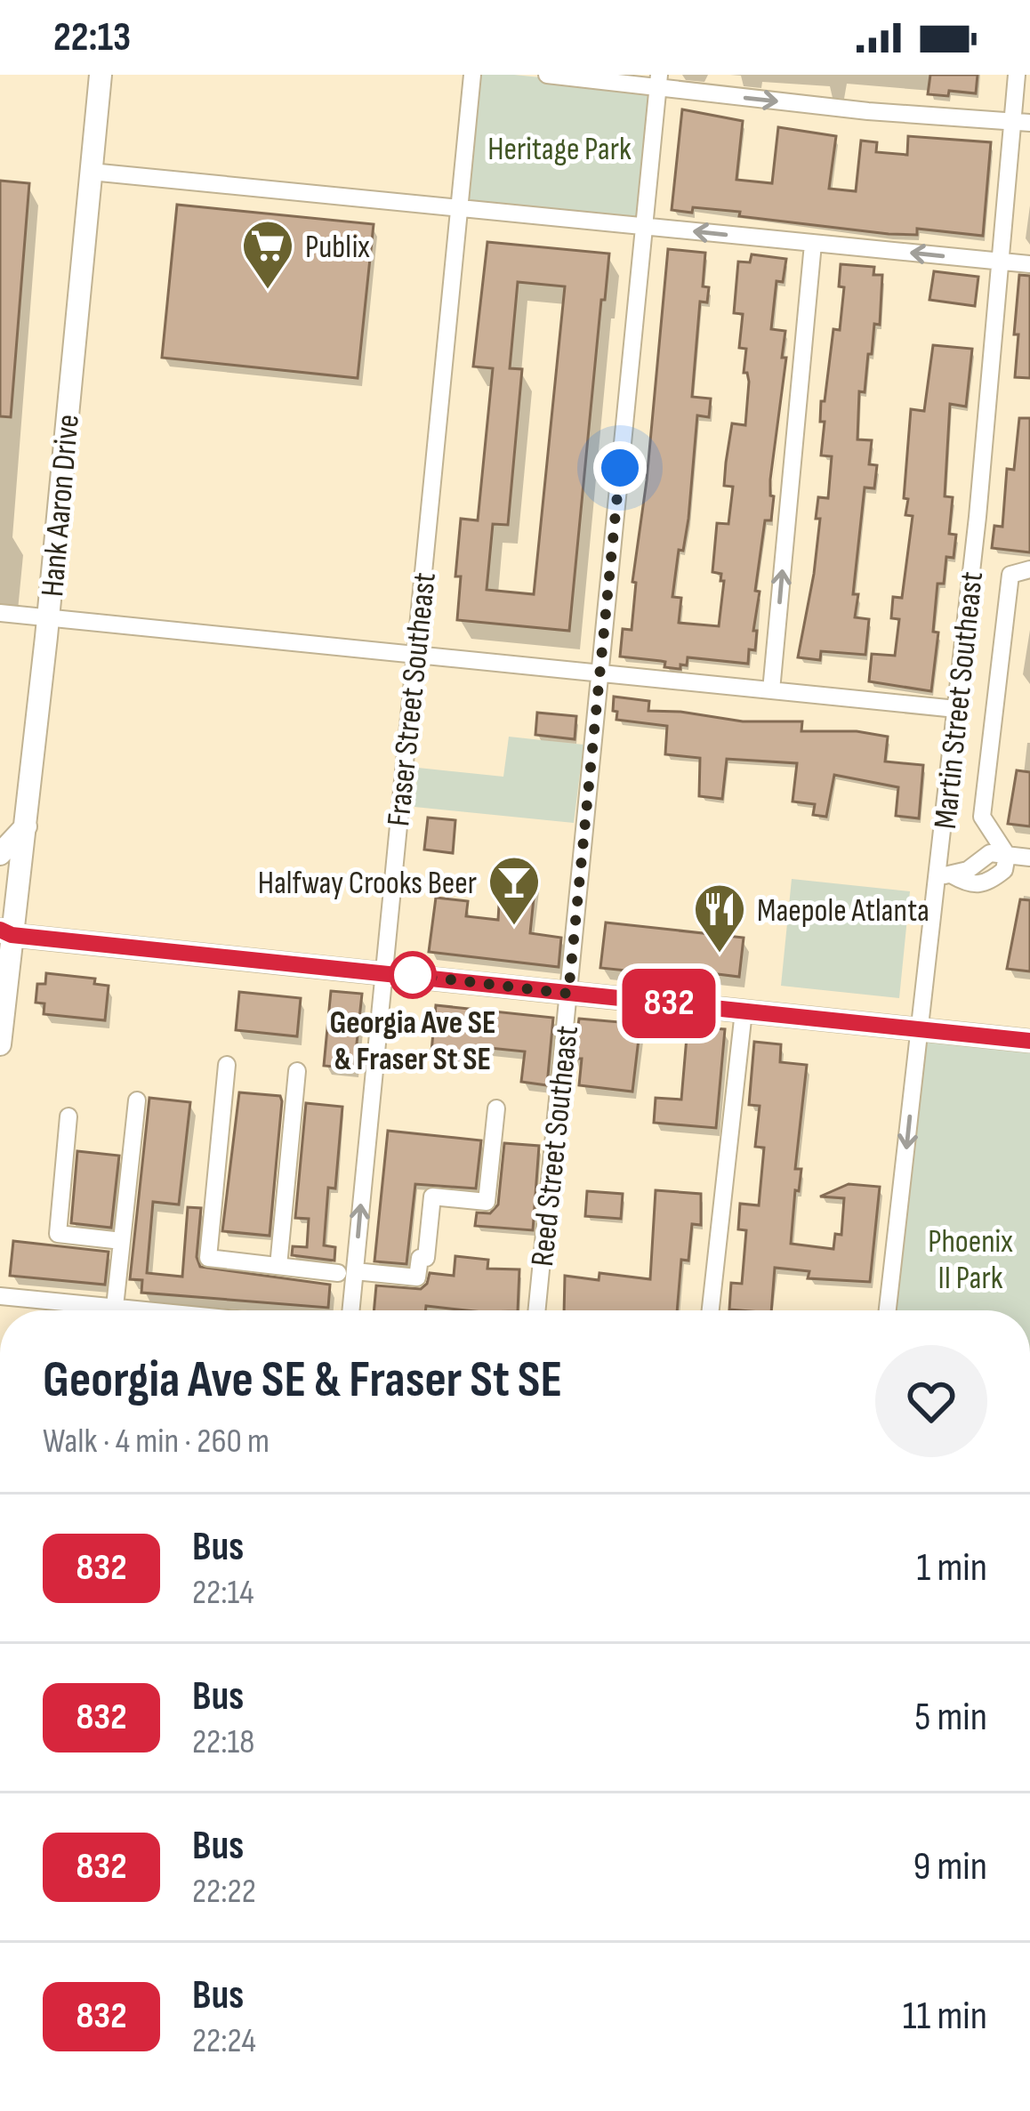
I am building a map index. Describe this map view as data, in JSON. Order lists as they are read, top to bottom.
{
  "streets": {
    "main road": ["Hank Aaron Drive"],
    "street": ["Fraser Street Southeast", "Martin Street Southeast", "Reed Street Southeast"]
  },
  "parks": ["Heritage Park", "Phoenix II Park"],
  "places": {
    "supermarket": ["Publix"],
    "bar": ["Halfway Crooks Beer"],
    "restaurant": ["Maepole Atlanta"],
    "other": ["Georgia Ave SE & Fraser St SE"]
  },
  "lines": ["bus line 832"],
  "page": {
    "status": "22:13",
    "on_map": "832",
    "heading": ["Georgia Ave SE & Fraser St SE", "Walk · 4 min · 260 m"],
    "list": [
      {
        "mark": "832",
        "name": "Bus",
        "note": "22:14",
        "value": "1 min"
      },
      {
        "mark": "832",
        "name": "Bus",
        "note": "22:18",
        "value": "5 min"
      },
      {
        "mark": "832",
        "name": "Bus",
        "note": "22:22",
        "value": "9 min"
      },
      {
        "mark": "832",
        "name": "Bus",
        "note": "22:24",
        "value": "11 min"
      }
    ]
  }
}
